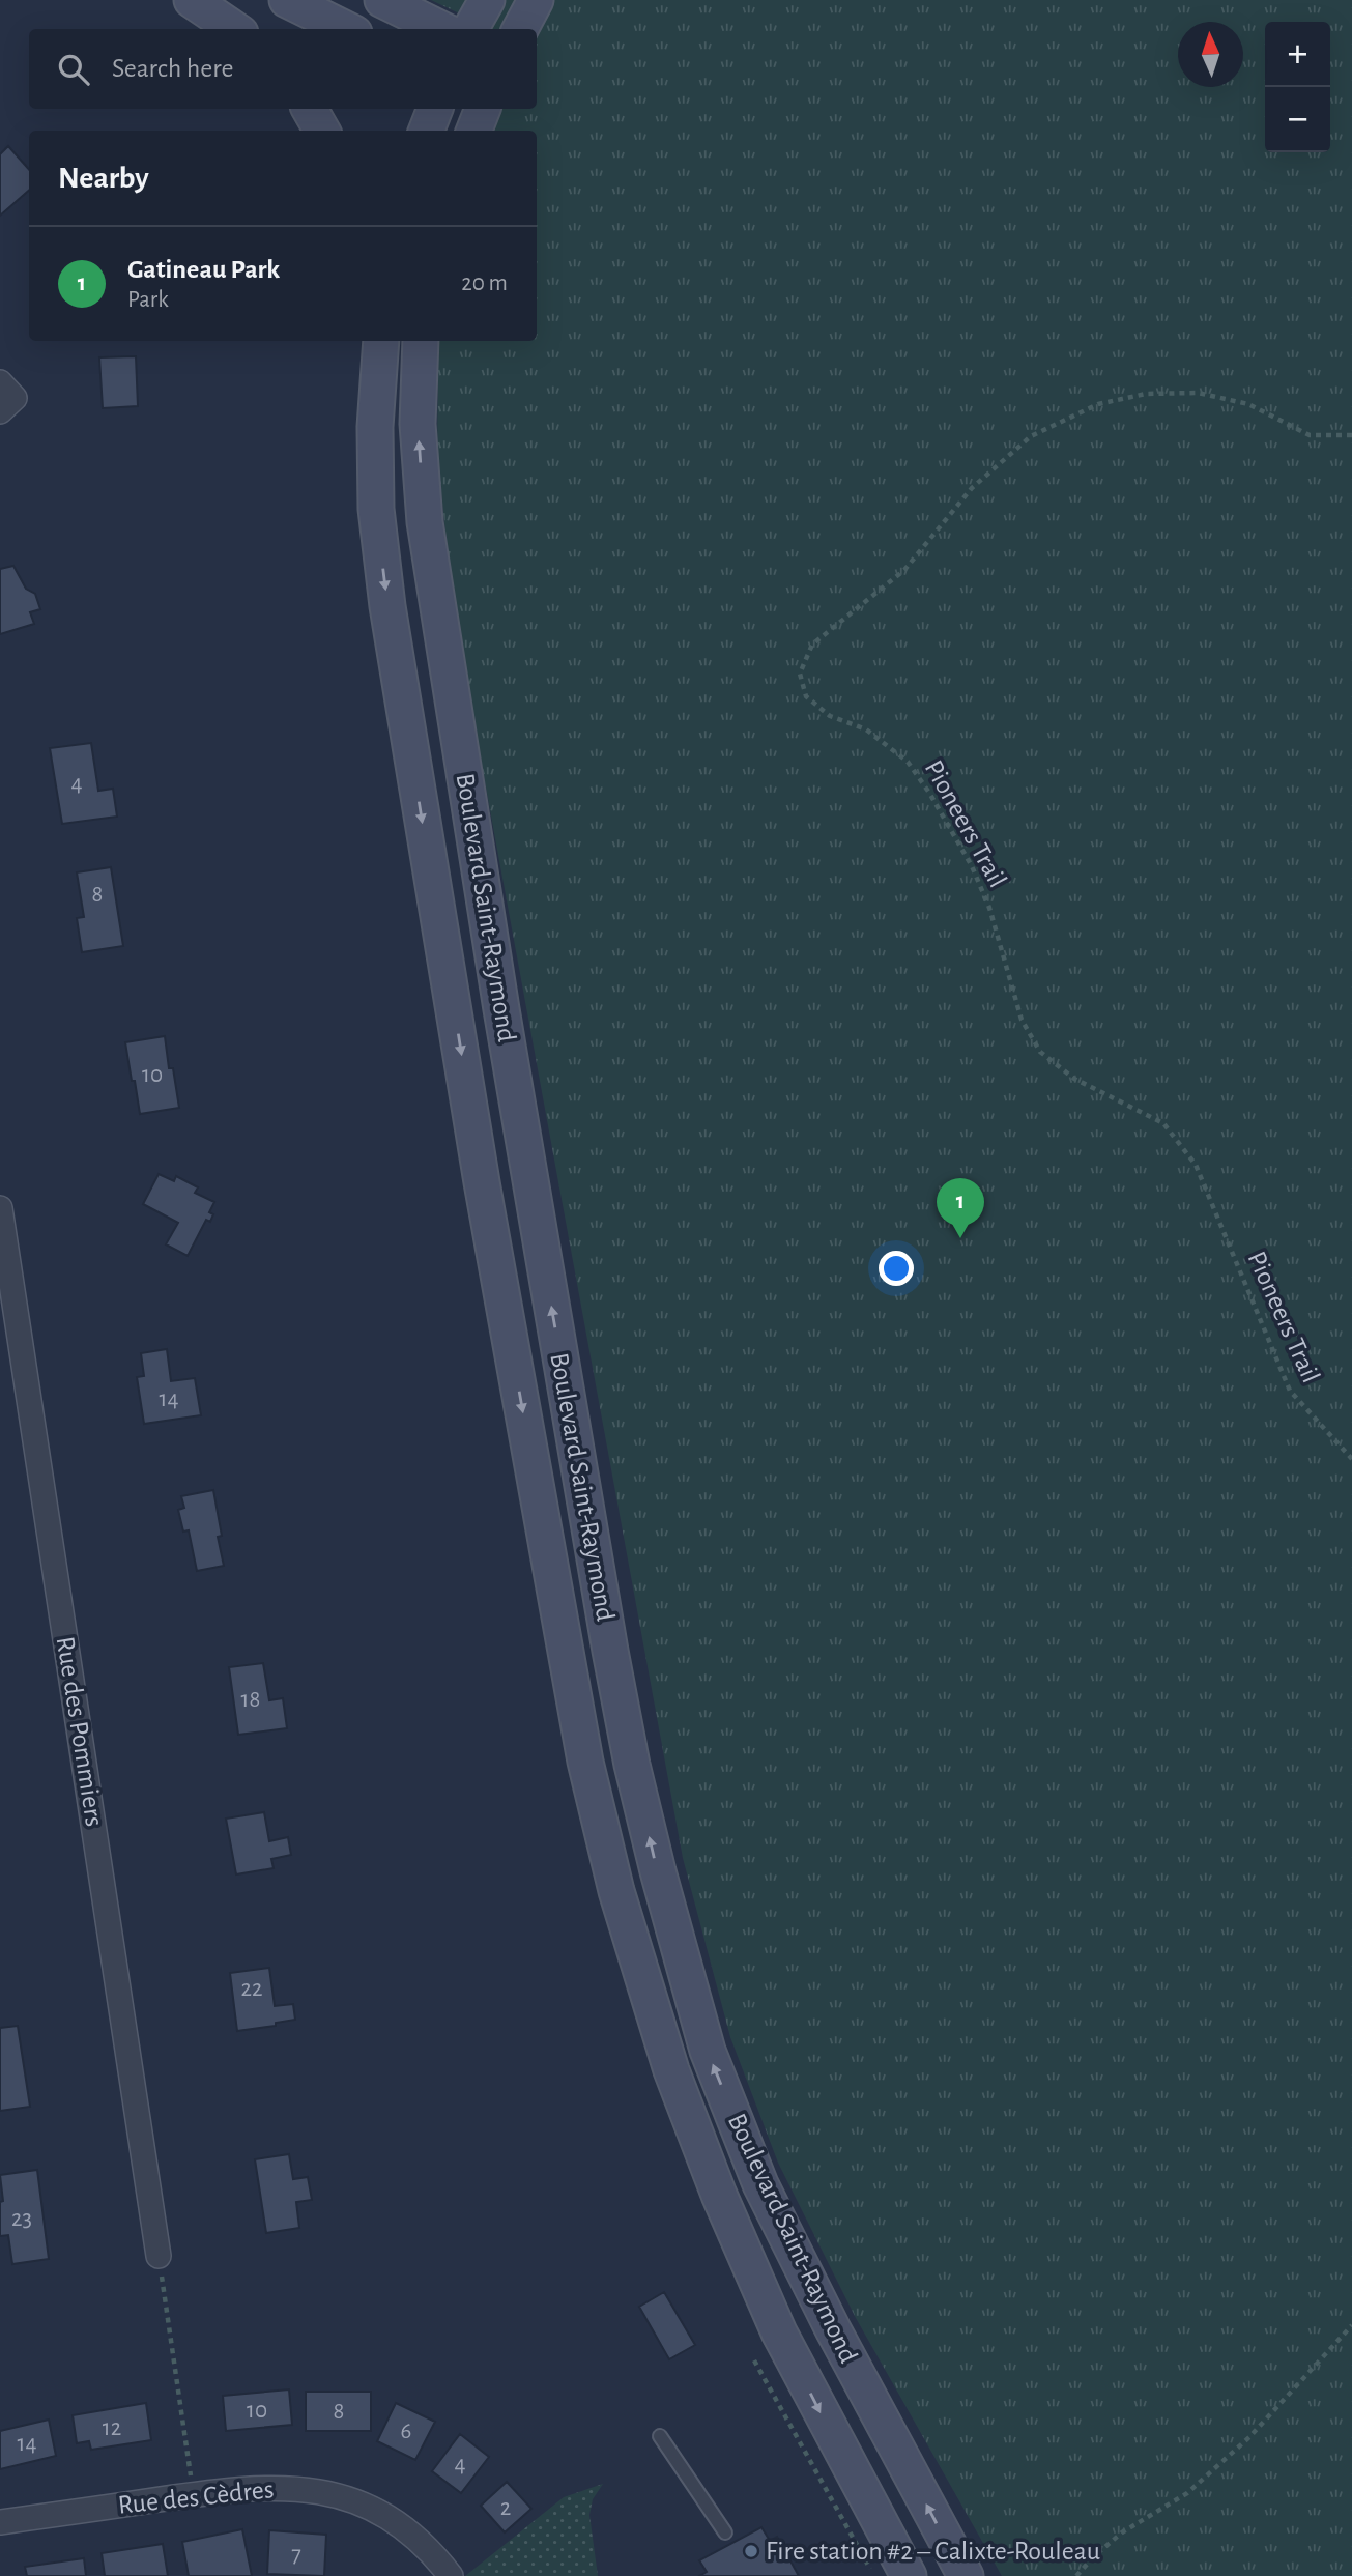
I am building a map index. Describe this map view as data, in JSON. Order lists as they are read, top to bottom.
{
  "streets": {
    "main road": ["Boulevard Saint-Raymond"],
    "street": ["Rue des Pommiers", "Rue des Cèdres"],
    "path": ["Pioneers Trail"]
  },
  "places": ["Fire station #2 – Calixte-Rouleau"],
  "house_numbers": [
    "4",
    "8",
    "10",
    "14",
    "18",
    "22",
    "23",
    "10",
    "8",
    "12",
    "6",
    "14",
    "4",
    "2",
    "7"
  ],
  "north": "top",
  "page": {
    "map_buttons": ["+", "−"],
    "search": "Search here",
    "heading": "Nearby",
    "list": [
      {
        "mark": "1",
        "name": "Gatineau Park",
        "note": "Park",
        "value": "20 m"
      }
    ],
    "pins": "1"
  }
}
